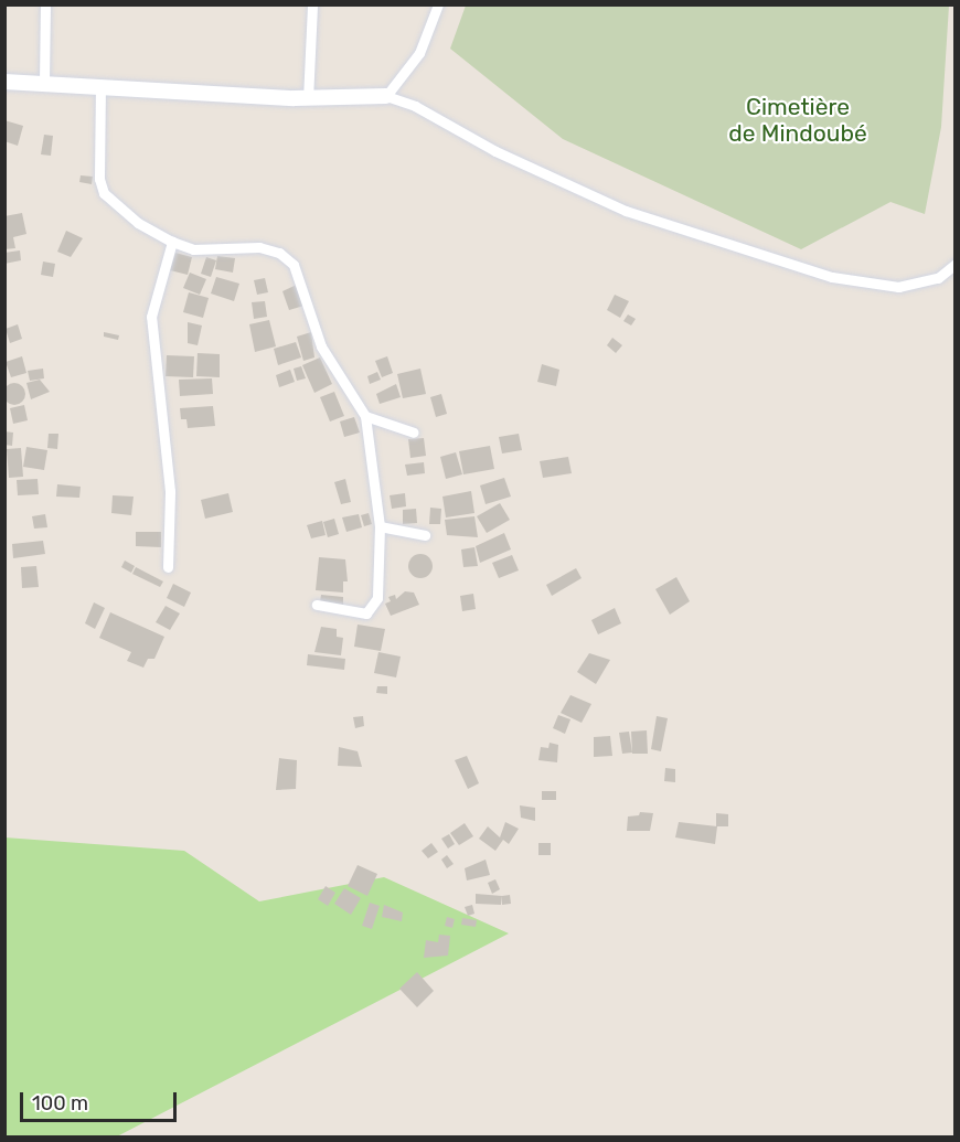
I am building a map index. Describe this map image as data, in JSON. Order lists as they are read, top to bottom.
{
  "parks": ["Cimetière de Mindoubé"],
  "scale_bar": "100 m"
}
